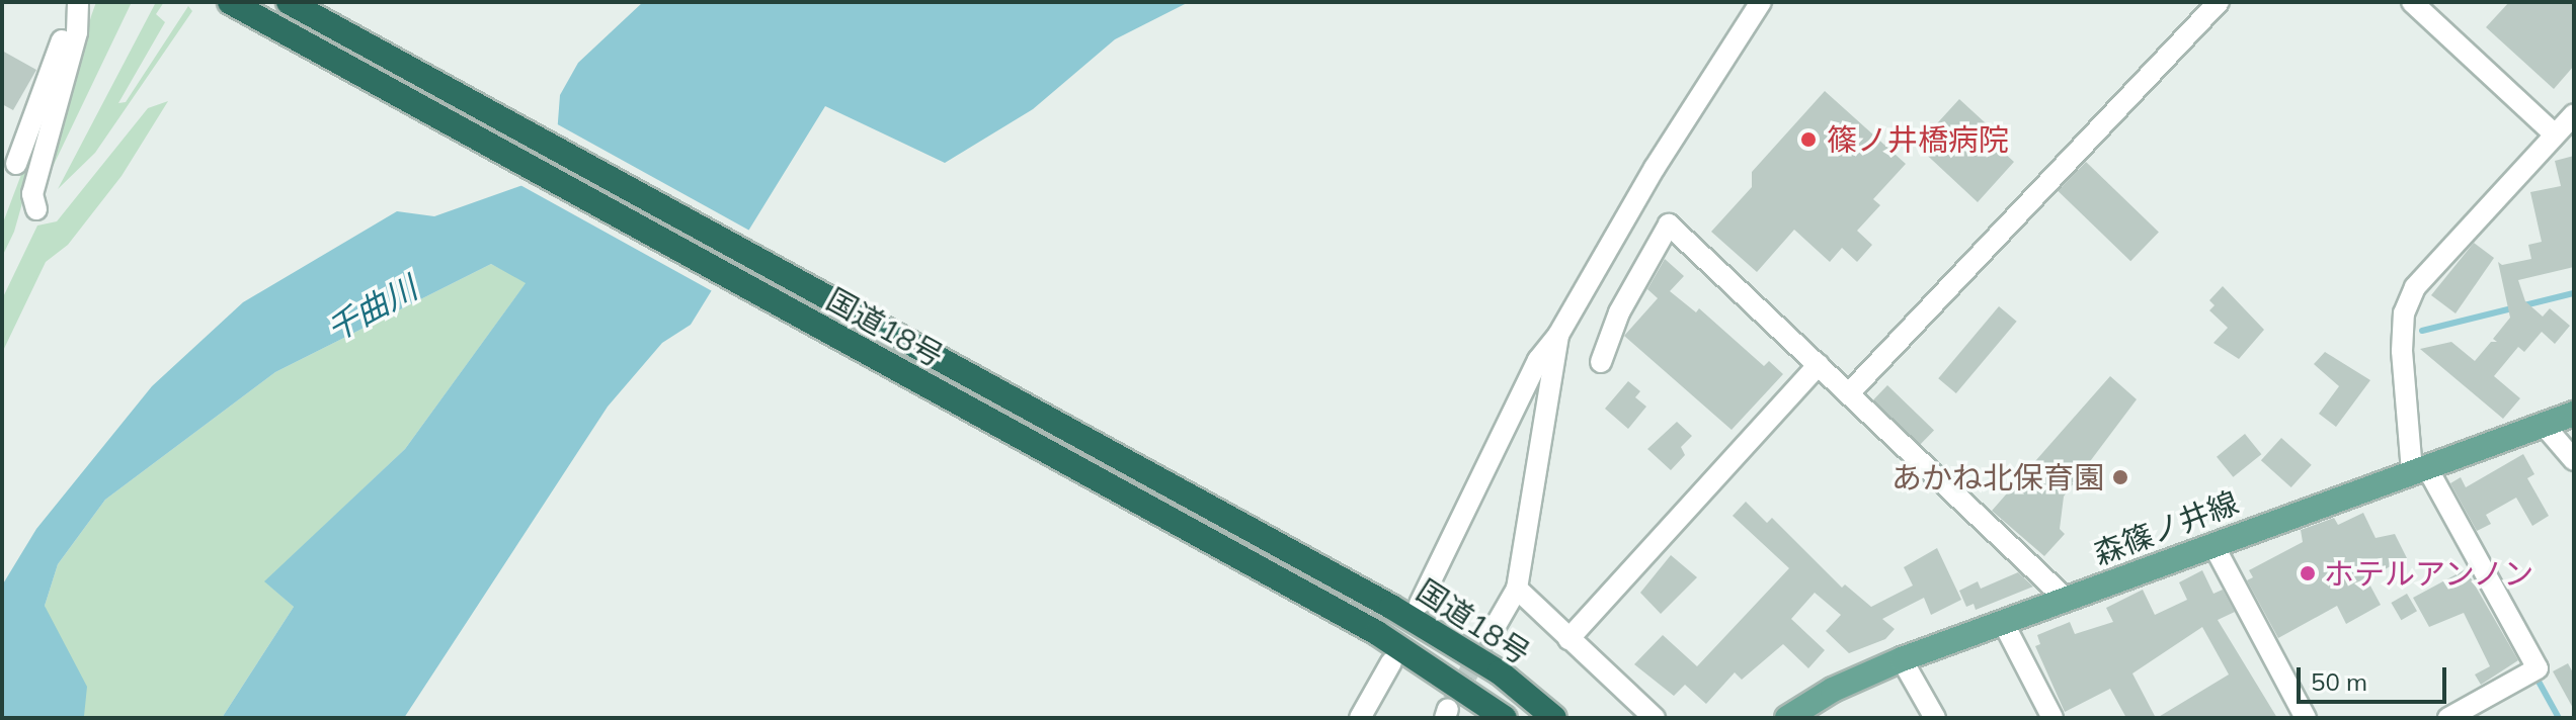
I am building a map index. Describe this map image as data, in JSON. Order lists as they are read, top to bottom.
{
  "streets": {
    "highway": ["国道18号"],
    "main road": ["森篠ノ井線"]
  },
  "water": ["千曲川"],
  "places": ["篠ノ井橋病院", "あかね北保育園", "ホテルアンノン"],
  "scale_bar": "50 m"
}
